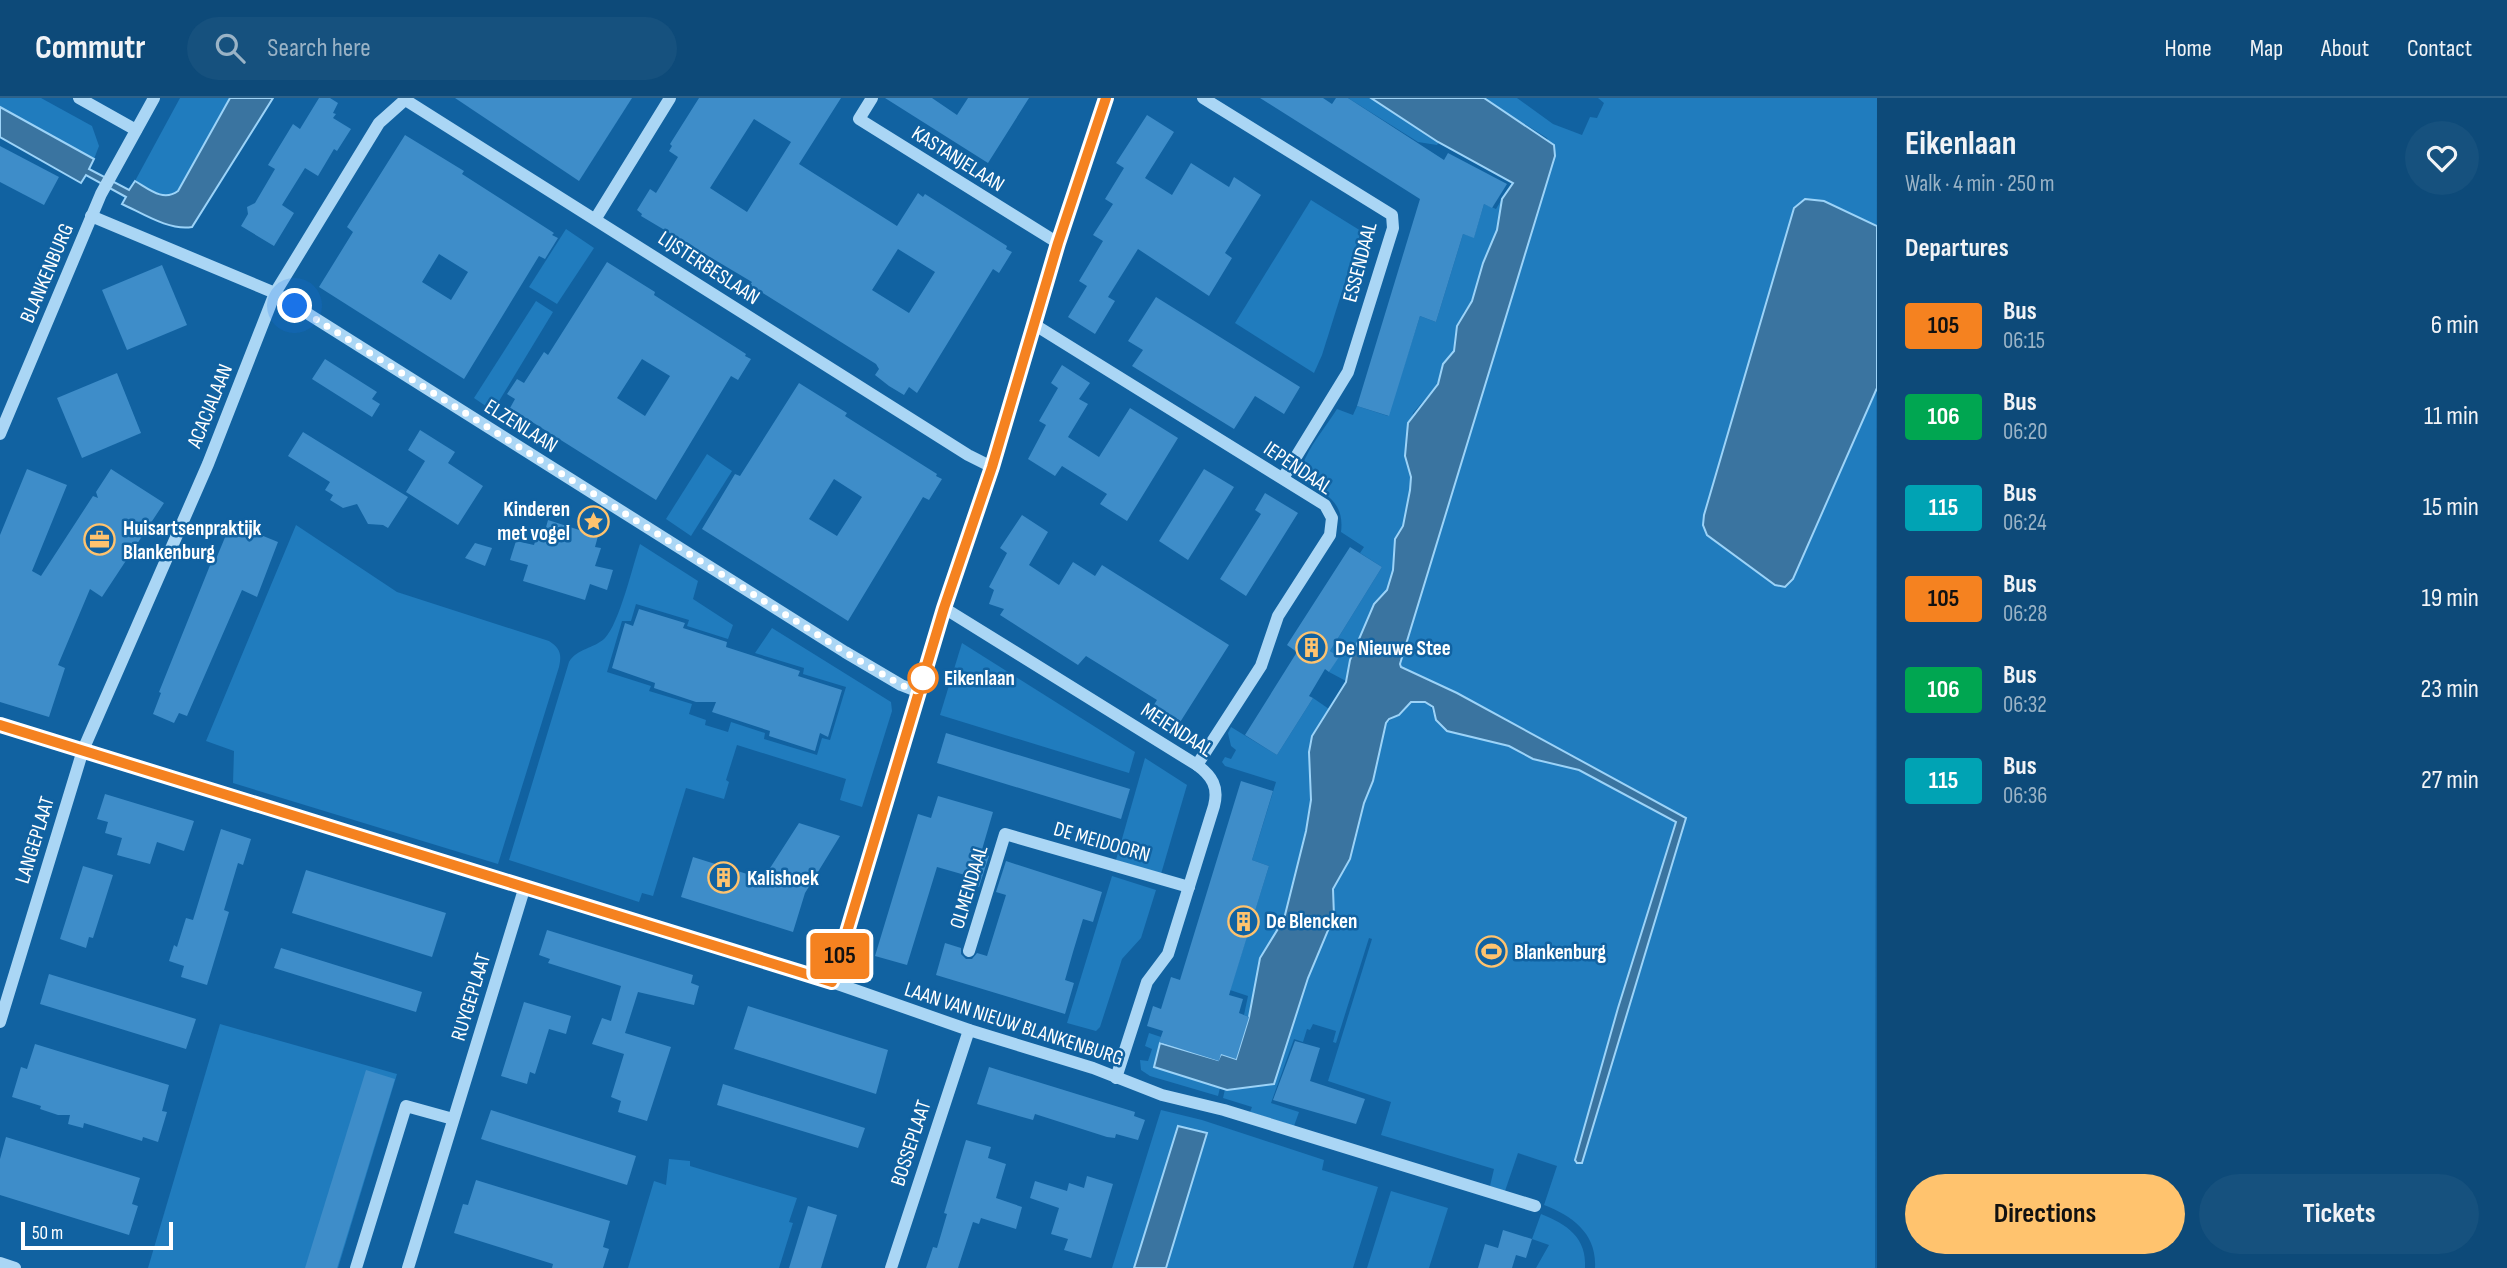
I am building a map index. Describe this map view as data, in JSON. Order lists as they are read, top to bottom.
{
  "streets": {
    "street": [
      "KASTANJELAAN",
      "ESSENDAAL",
      "LIJSTERBESLAAN",
      "BLANKENBURG",
      "ACACIALAAN",
      "ELZENLAAN",
      "IEPENDAAL",
      "MEIENDAAL",
      "LANGEPLAAT",
      "DE MEIDOORN",
      "OLMENDAAL",
      "RUYGEPLAAT",
      "LAAN VAN NIEUW BLANKENBURG",
      "BOSSEPLAAT"
    ]
  },
  "crossings": [
    ["ESSENDAAL", "IEPENDAAL"],
    ["LIJSTERBESLAAN", "ACACIALAAN"],
    ["BLANKENBURG", "ELZENLAAN"],
    ["ACACIALAAN", "ELZENLAAN"],
    ["ACACIALAAN", "LANGEPLAAT"],
    ["ACACIALAAN", "LAAN VAN NIEUW BLANKENBURG"],
    ["IEPENDAAL", "MEIENDAAL"],
    ["MEIENDAAL", "DE MEIDOORN"],
    ["MEIENDAAL", "LAAN VAN NIEUW BLANKENBURG"],
    ["LANGEPLAAT", "LAAN VAN NIEUW BLANKENBURG"],
    ["DE MEIDOORN", "OLMENDAAL"],
    ["RUYGEPLAAT", "LAAN VAN NIEUW BLANKENBURG"],
    ["LAAN VAN NIEUW BLANKENBURG", "BOSSEPLAAT"]
  ],
  "places": {
    "place": ["Kinderen met vogel"],
    "office": ["Huisartsenpraktijk Blankenburg"],
    "building": ["De Nieuwe Stee", "Kalishoek", "De Blencken"],
    "other": ["Eikenlaan"],
    "sports": ["Blankenburg"]
  },
  "lines": ["bus line 105"],
  "scale_bar": "50 m",
  "page": {
    "header": "Commutr",
    "search": "Search here",
    "nav": [
      "Home",
      "Map",
      "About",
      "Contact"
    ],
    "on_map": "105",
    "heading": [
      ["Eikenlaan", "Walk · 4 min · 250 m"],
      "Departures"
    ],
    "list": [
      {
        "mark": "105",
        "name": "Bus",
        "note": "06:15",
        "value": "6 min"
      },
      {
        "mark": "106",
        "name": "Bus",
        "note": "06:20",
        "value": "11 min"
      },
      {
        "mark": "115",
        "name": "Bus",
        "note": "06:24",
        "value": "15 min"
      },
      {
        "mark": "105",
        "name": "Bus",
        "note": "06:28",
        "value": "19 min"
      },
      {
        "mark": "106",
        "name": "Bus",
        "note": "06:32",
        "value": "23 min"
      },
      {
        "mark": "115",
        "name": "Bus",
        "note": "06:36",
        "value": "27 min"
      }
    ],
    "buttons": ["Directions", "Tickets"],
    "scale": "50 m"
  }
}
